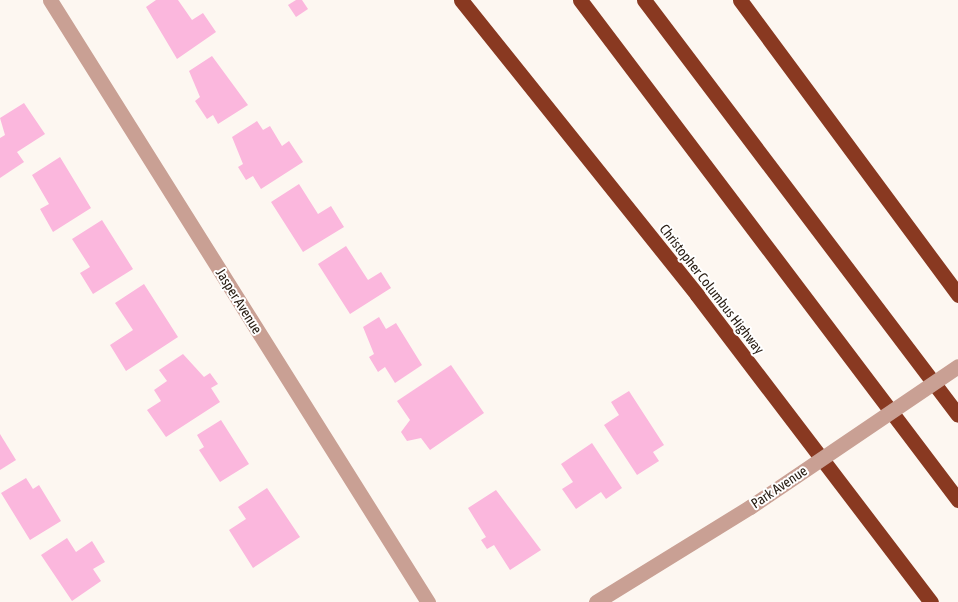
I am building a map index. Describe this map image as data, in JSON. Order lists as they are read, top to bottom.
{
  "streets": {
    "highway": ["Christopher Columbus Highway"],
    "street": ["Jasper Avenue", "Park Avenue"]
  }
}
